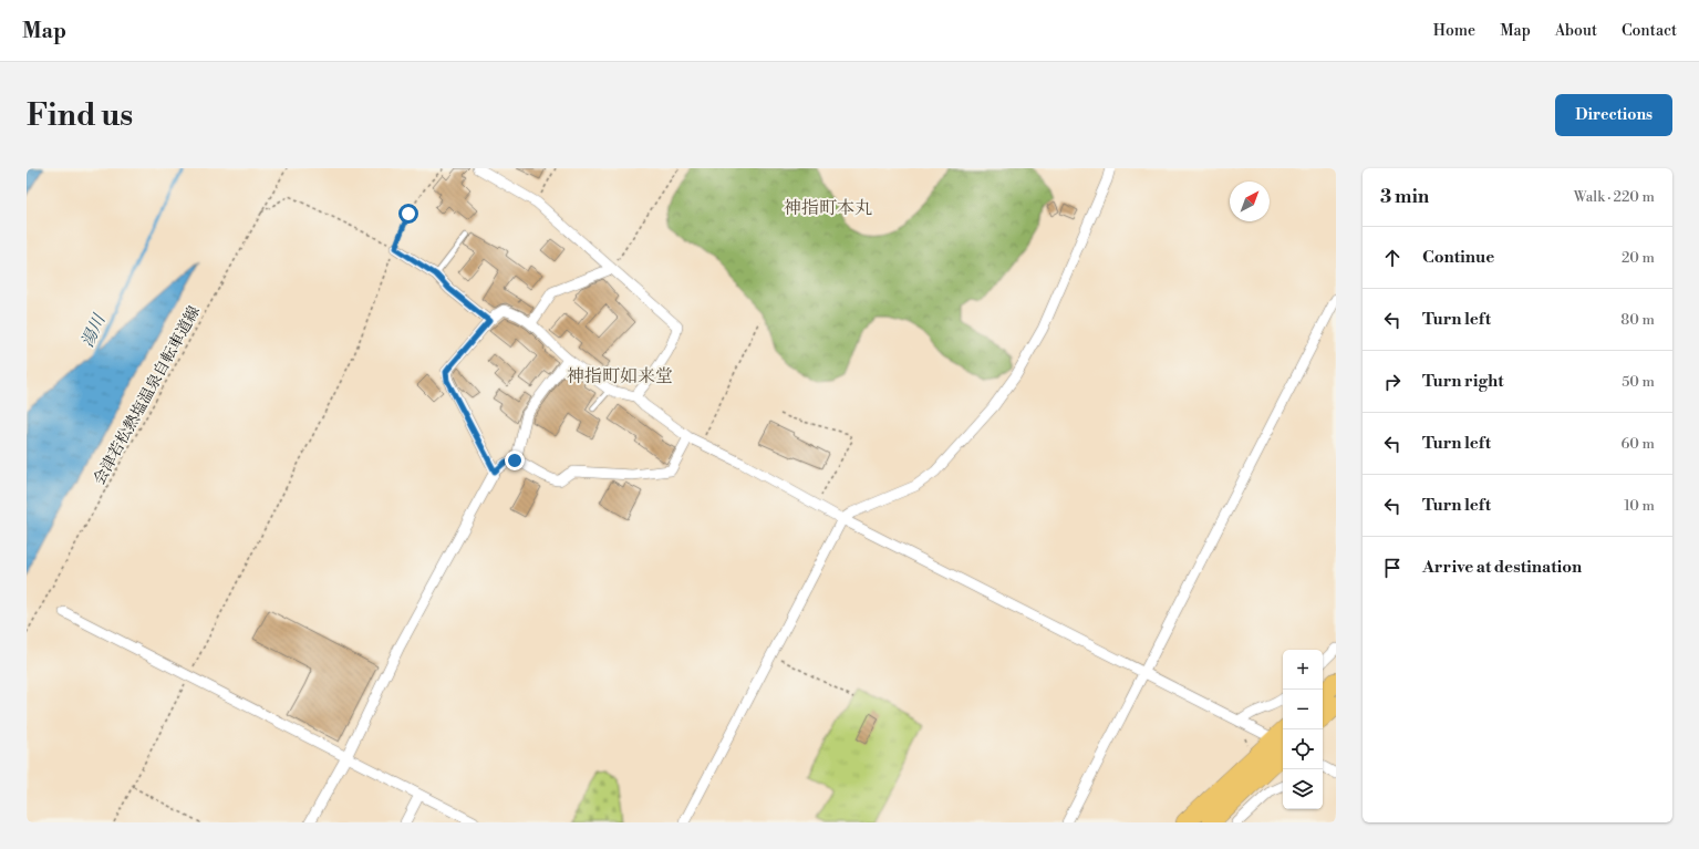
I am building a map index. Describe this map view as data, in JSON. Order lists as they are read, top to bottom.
{
  "streets": {
    "path": ["会津若松熱塩温泉自転車道線"]
  },
  "districts": ["神指町本丸", "神指町如来堂"],
  "water": ["湯川"],
  "north": "top right",
  "page": {
    "header": "Map",
    "nav": [
      "Home",
      "Map",
      "About",
      "Contact"
    ],
    "buttons": "Directions",
    "title": "Find us",
    "heading": ["3 min", "Walk · 220 m"],
    "list": [
      ["Continue", "20 m"],
      ["Turn left", "80 m"],
      ["Turn right", "50 m"],
      ["Turn left", "60 m"],
      ["Turn left", "10 m"],
      "Arrive at destination"
    ],
    "map_buttons": ["+", "−"]
  }
}
